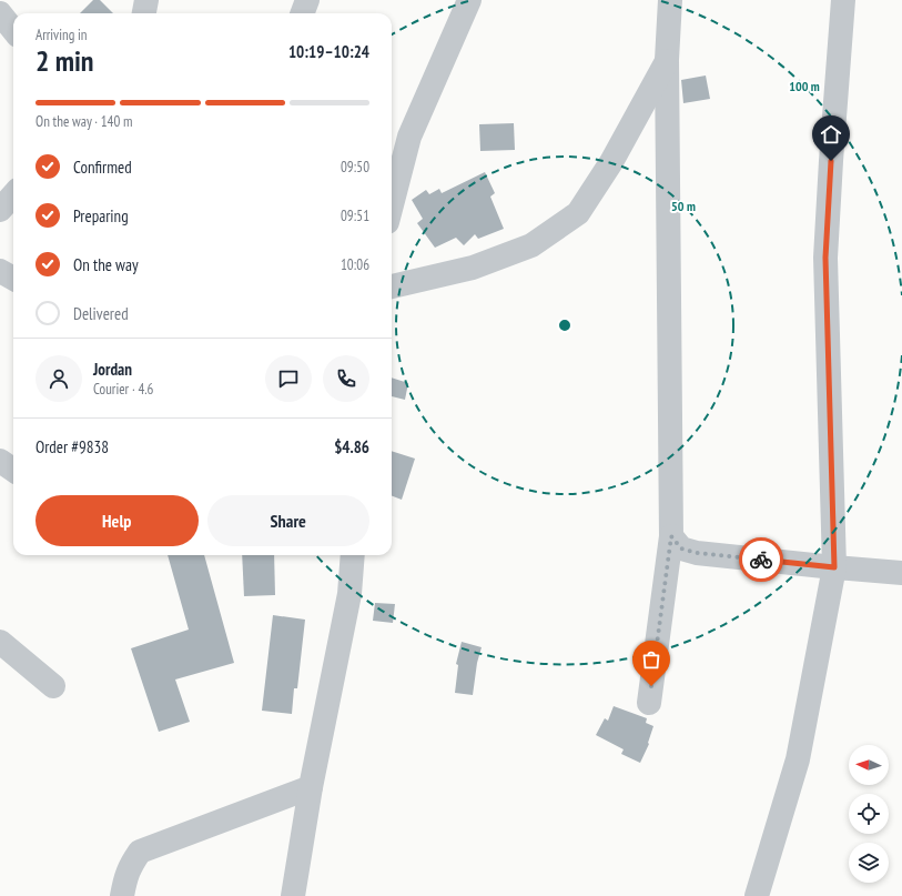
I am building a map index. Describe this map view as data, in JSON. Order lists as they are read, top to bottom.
{
  "north": "left",
  "page": {
    "heading": ["2 min", "Arriving in", "10:19–10:24"],
    "panel": [
      "Jordan",
      "Courier · 4.6",
      "Order #9838",
      "$4.86"
    ],
    "bar": "On the way · 140 m",
    "list": [
      ["Confirmed", "09:50"],
      ["Preparing", "09:51"],
      ["On the way", "10:06"],
      "Delivered"
    ],
    "buttons": ["Help", "Share"]
  },
  "rings": ["100 m", "50 m"]
}
